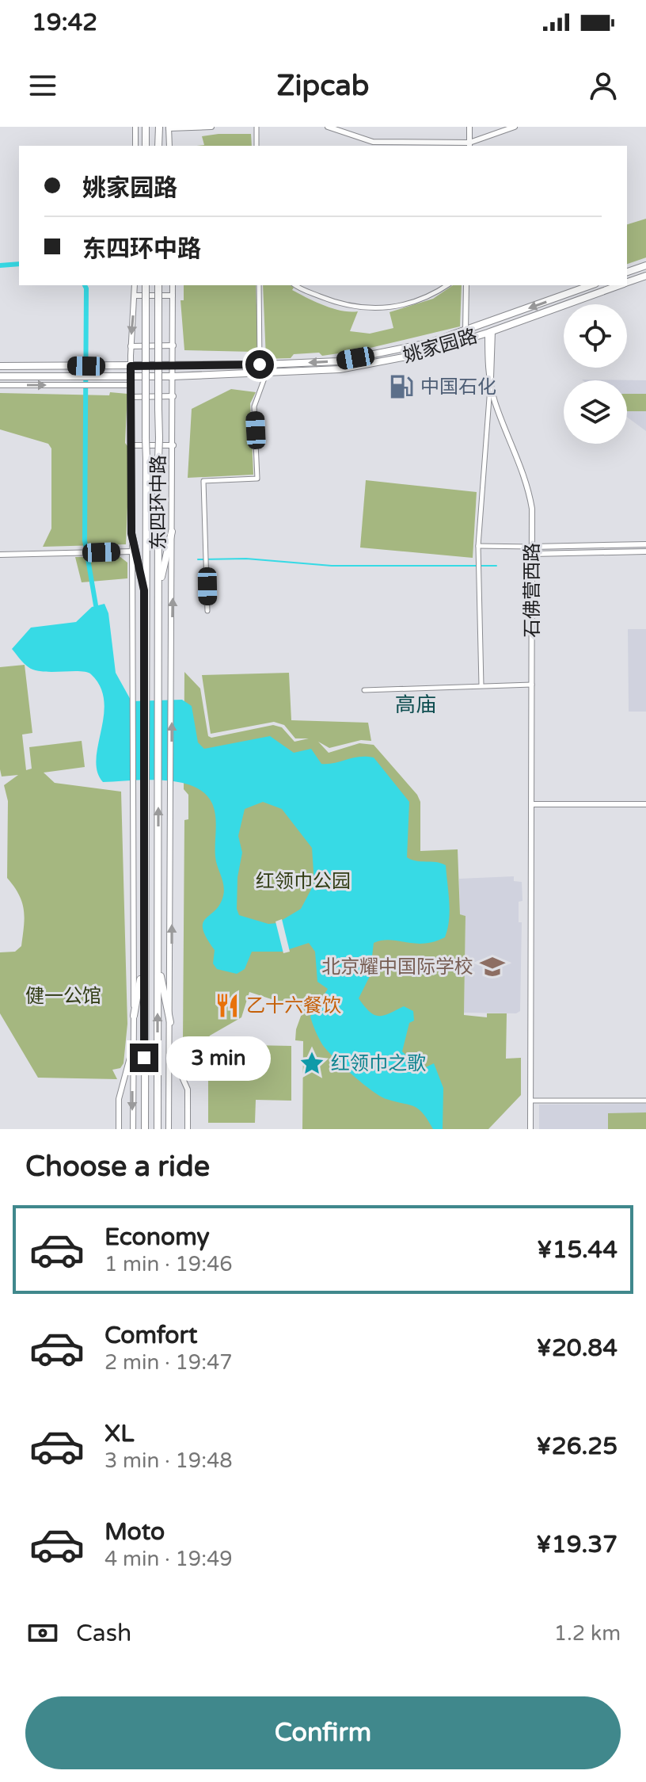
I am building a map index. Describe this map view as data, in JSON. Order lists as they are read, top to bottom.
{
  "streets": {
    "main road": ["姚家园路", "东四环中路"],
    "street": ["石佛营西路"]
  },
  "crossings": [
    ["姚家园路", "东四环中路"],
    ["姚家园路", "石佛营西路"]
  ],
  "districts": ["高庙"],
  "parks": ["红领巾公园", "健一公馆"],
  "places": {
    "fuel station": ["中国石化"],
    "school or university": ["北京耀中国际学校"],
    "restaurant": ["乙十六餐饮"],
    "place": ["红领巾之歌"]
  },
  "page": {
    "status": "19:42",
    "header": "Zipcab",
    "banner": ["姚家园路", "东四环中路"],
    "bubble": "3 min",
    "heading": "Choose a ride",
    "list": [
      {
        "name": "Economy",
        "note": "1 min · 19:46",
        "value": "¥15.44"
      },
      {
        "name": "Comfort",
        "note": "2 min · 19:47",
        "value": "¥20.84"
      },
      {
        "name": "XL",
        "note": "3 min · 19:48",
        "value": "¥26.25"
      },
      {
        "name": "Moto",
        "note": "4 min · 19:49",
        "value": "¥19.37"
      }
    ],
    "pay": ["Cash", "1.2 km"],
    "buttons": "Confirm"
  }
}
